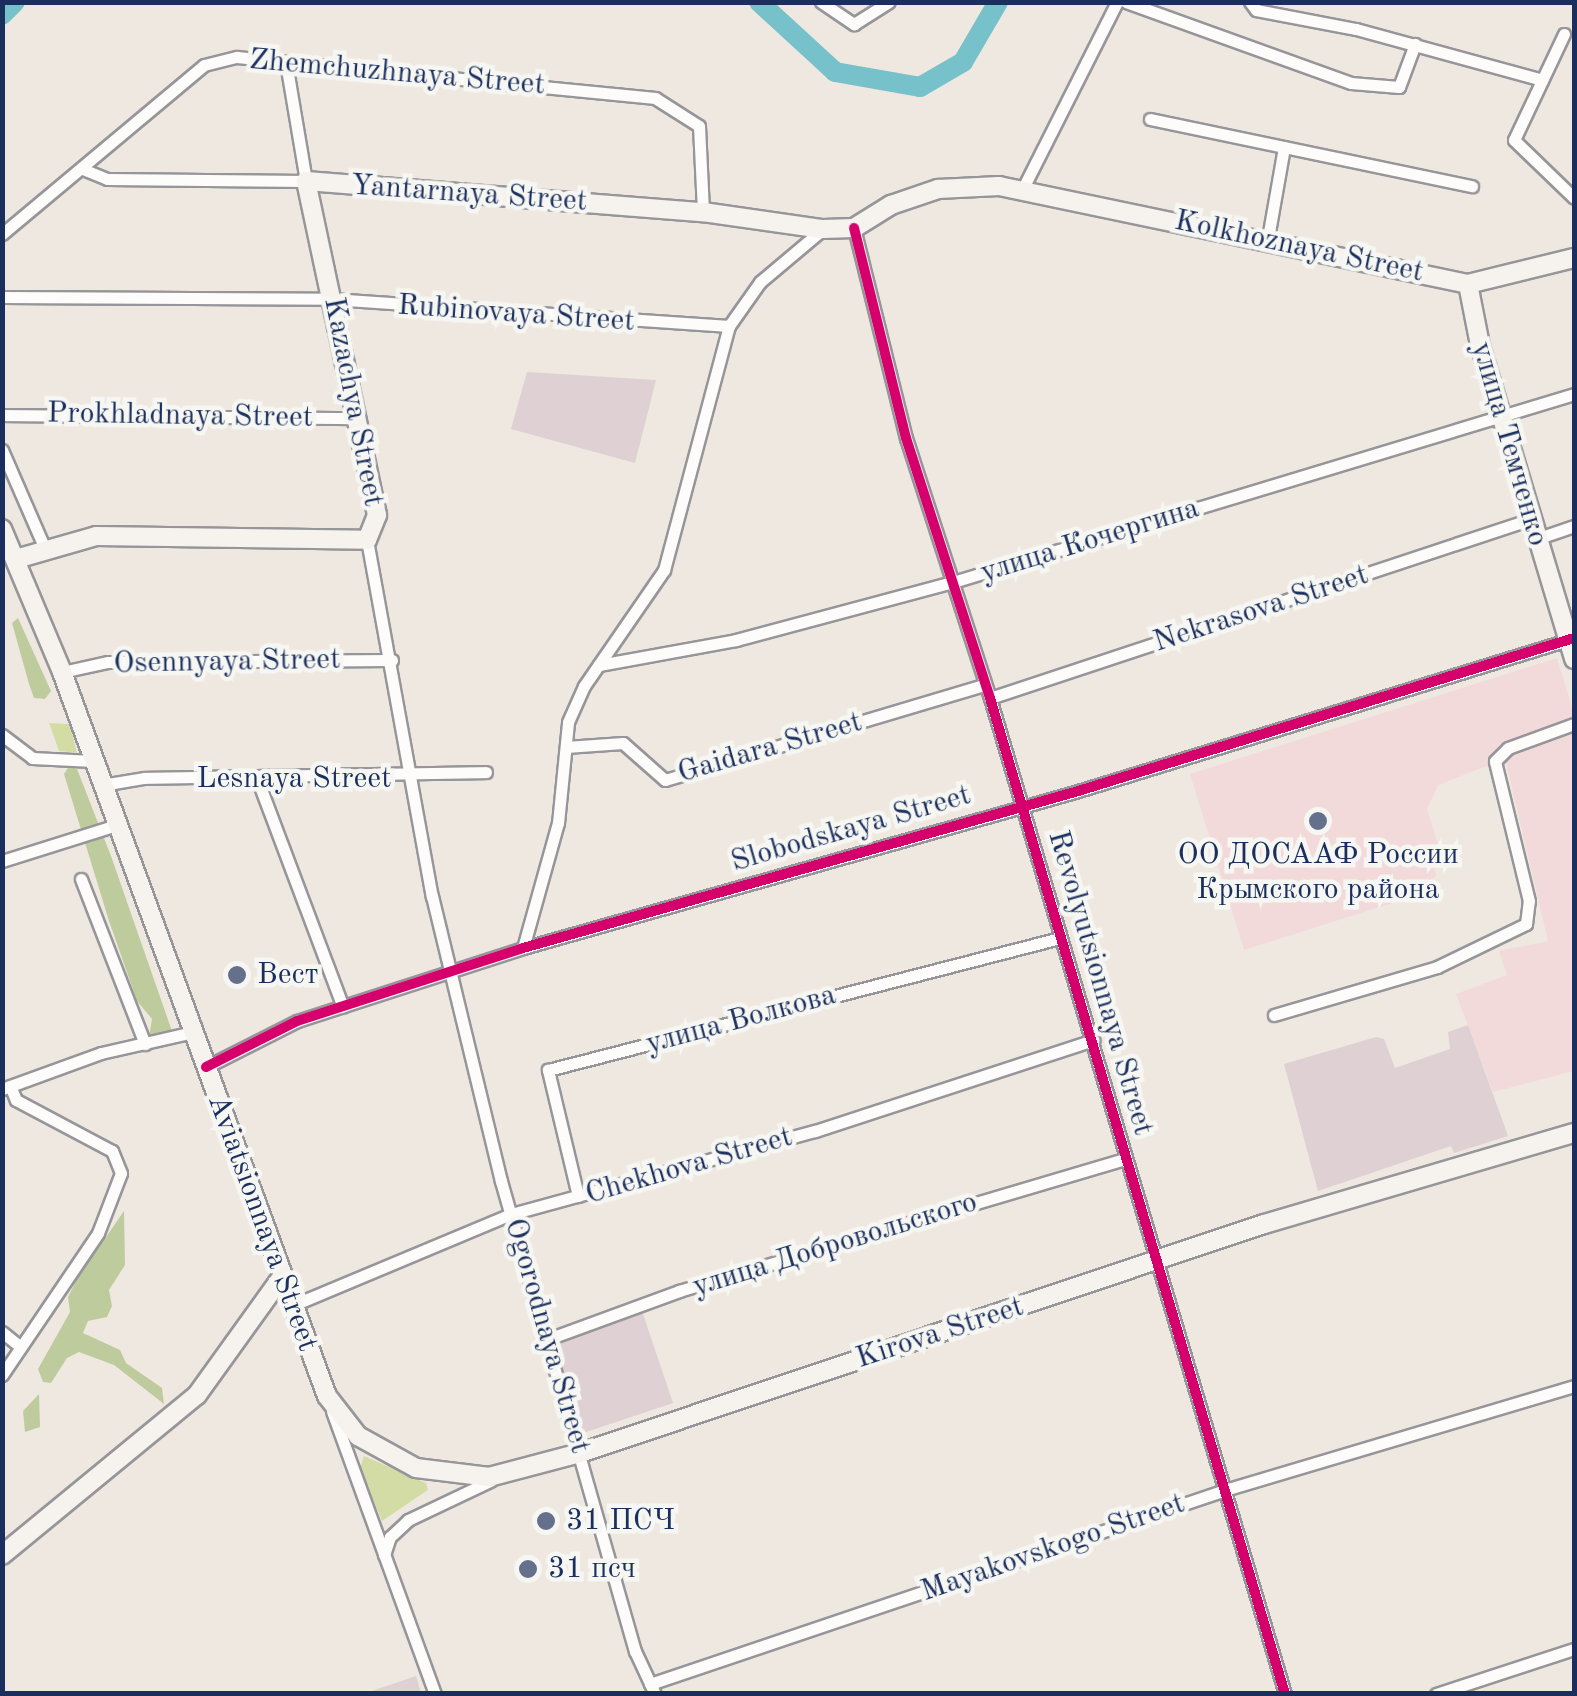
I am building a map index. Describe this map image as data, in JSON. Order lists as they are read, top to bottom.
{
  "streets": {
    "main road": [
      "Yantarnaya Street",
      "Kolkhoznaya Street",
      "Kazachya Street",
      "улица Темченко",
      "Aviatsionnaya Street",
      "Kirova Street"
    ],
    "street": [
      "Zhemchuzhnaya Street",
      "Rubinovaya Street",
      "Prokhladnaya Street",
      "улица Кочергина",
      "Nekrasova Street",
      "Osennyaya Street",
      "Gaidara Street",
      "Lesnaya Street",
      "Slobodskaya Street",
      "Revolyutsionnaya Street",
      "улица Волкова",
      "Chekhova Street",
      "улица Добровольского",
      "Ogorodnaya Street",
      "Mayakovskogo Street"
    ]
  },
  "crossings": [
    ["Zhemchuzhnaya Street", "Yantarnaya Street"],
    ["Zhemchuzhnaya Street", "Kazachya Street"],
    ["Yantarnaya Street", "Kolkhoznaya Street"],
    ["Yantarnaya Street", "Kazachya Street"],
    ["Yantarnaya Street", "Revolyutsionnaya Street"],
    ["Kolkhoznaya Street", "улица Темченко"],
    ["Kolkhoznaya Street", "Revolyutsionnaya Street"],
    ["Rubinovaya Street", "Kazachya Street"],
    ["Kazachya Street", "Prokhladnaya Street"],
    ["Kazachya Street", "Osennyaya Street"],
    ["Kazachya Street", "Lesnaya Street"],
    ["Kazachya Street", "Slobodskaya Street"],
    ["Kazachya Street", "Ogorodnaya Street"],
    ["улица Темченко", "улица Кочергина"],
    ["улица Темченко", "Nekrasova Street"],
    ["улица Темченко", "Slobodskaya Street"],
    ["улица Кочергина", "Revolyutsionnaya Street"],
    ["Nekrasova Street", "Revolyutsionnaya Street"],
    ["Osennyaya Street", "Aviatsionnaya Street"],
    ["Gaidara Street", "Revolyutsionnaya Street"],
    ["Lesnaya Street", "Aviatsionnaya Street"],
    ["Slobodskaya Street", "Revolyutsionnaya Street"],
    ["Slobodskaya Street", "Aviatsionnaya Street"],
    ["Slobodskaya Street", "Ogorodnaya Street"],
    ["Revolyutsionnaya Street", "улица Волкова"],
    ["Revolyutsionnaya Street", "Chekhova Street"],
    ["Revolyutsionnaya Street", "улица Добровольского"],
    ["Revolyutsionnaya Street", "Kirova Street"],
    ["Revolyutsionnaya Street", "Mayakovskogo Street"],
    ["улица Волкова", "Chekhova Street"],
    ["Chekhova Street", "Aviatsionnaya Street"],
    ["Chekhova Street", "Ogorodnaya Street"],
    ["Aviatsionnaya Street", "Kirova Street"],
    ["улица Добровольского", "Ogorodnaya Street"],
    ["Kirova Street", "Ogorodnaya Street"],
    ["Ogorodnaya Street", "Mayakovskogo Street"]
  ],
  "places": [
    "ОО ДОСААФ России Крымского района",
    "Вест",
    "31 ПСЧ",
    "31 псч"
  ]
}
